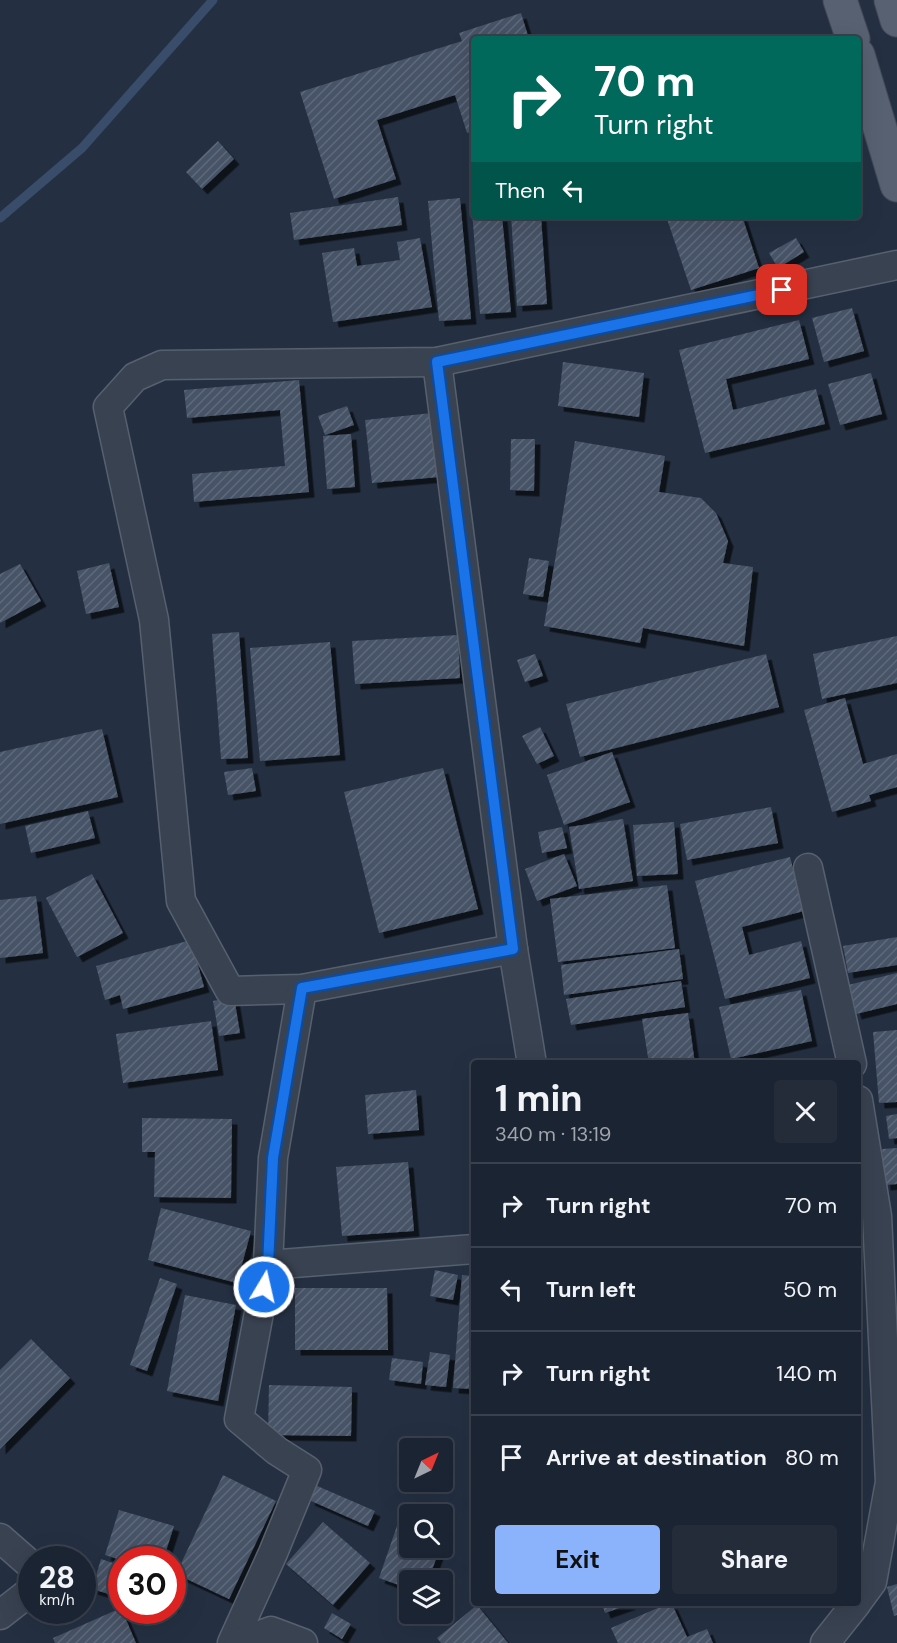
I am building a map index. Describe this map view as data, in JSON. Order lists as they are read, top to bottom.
{
  "north": "top right",
  "page": {
    "turn": ["70 m", "Turn right"],
    "then": "Then",
    "heading": ["1 min", "340 m · 13:19"],
    "list": [
      {
        "name": "Turn right",
        "value": "70 m"
      },
      {
        "name": "Turn left",
        "value": "50 m"
      },
      {
        "name": "Turn right",
        "value": "140 m"
      },
      {
        "name": "Arrive at destination",
        "value": "80 m"
      }
    ],
    "buttons": ["Exit", "Share"],
    "speed": "28 km/h",
    "limit": "30"
  }
}
